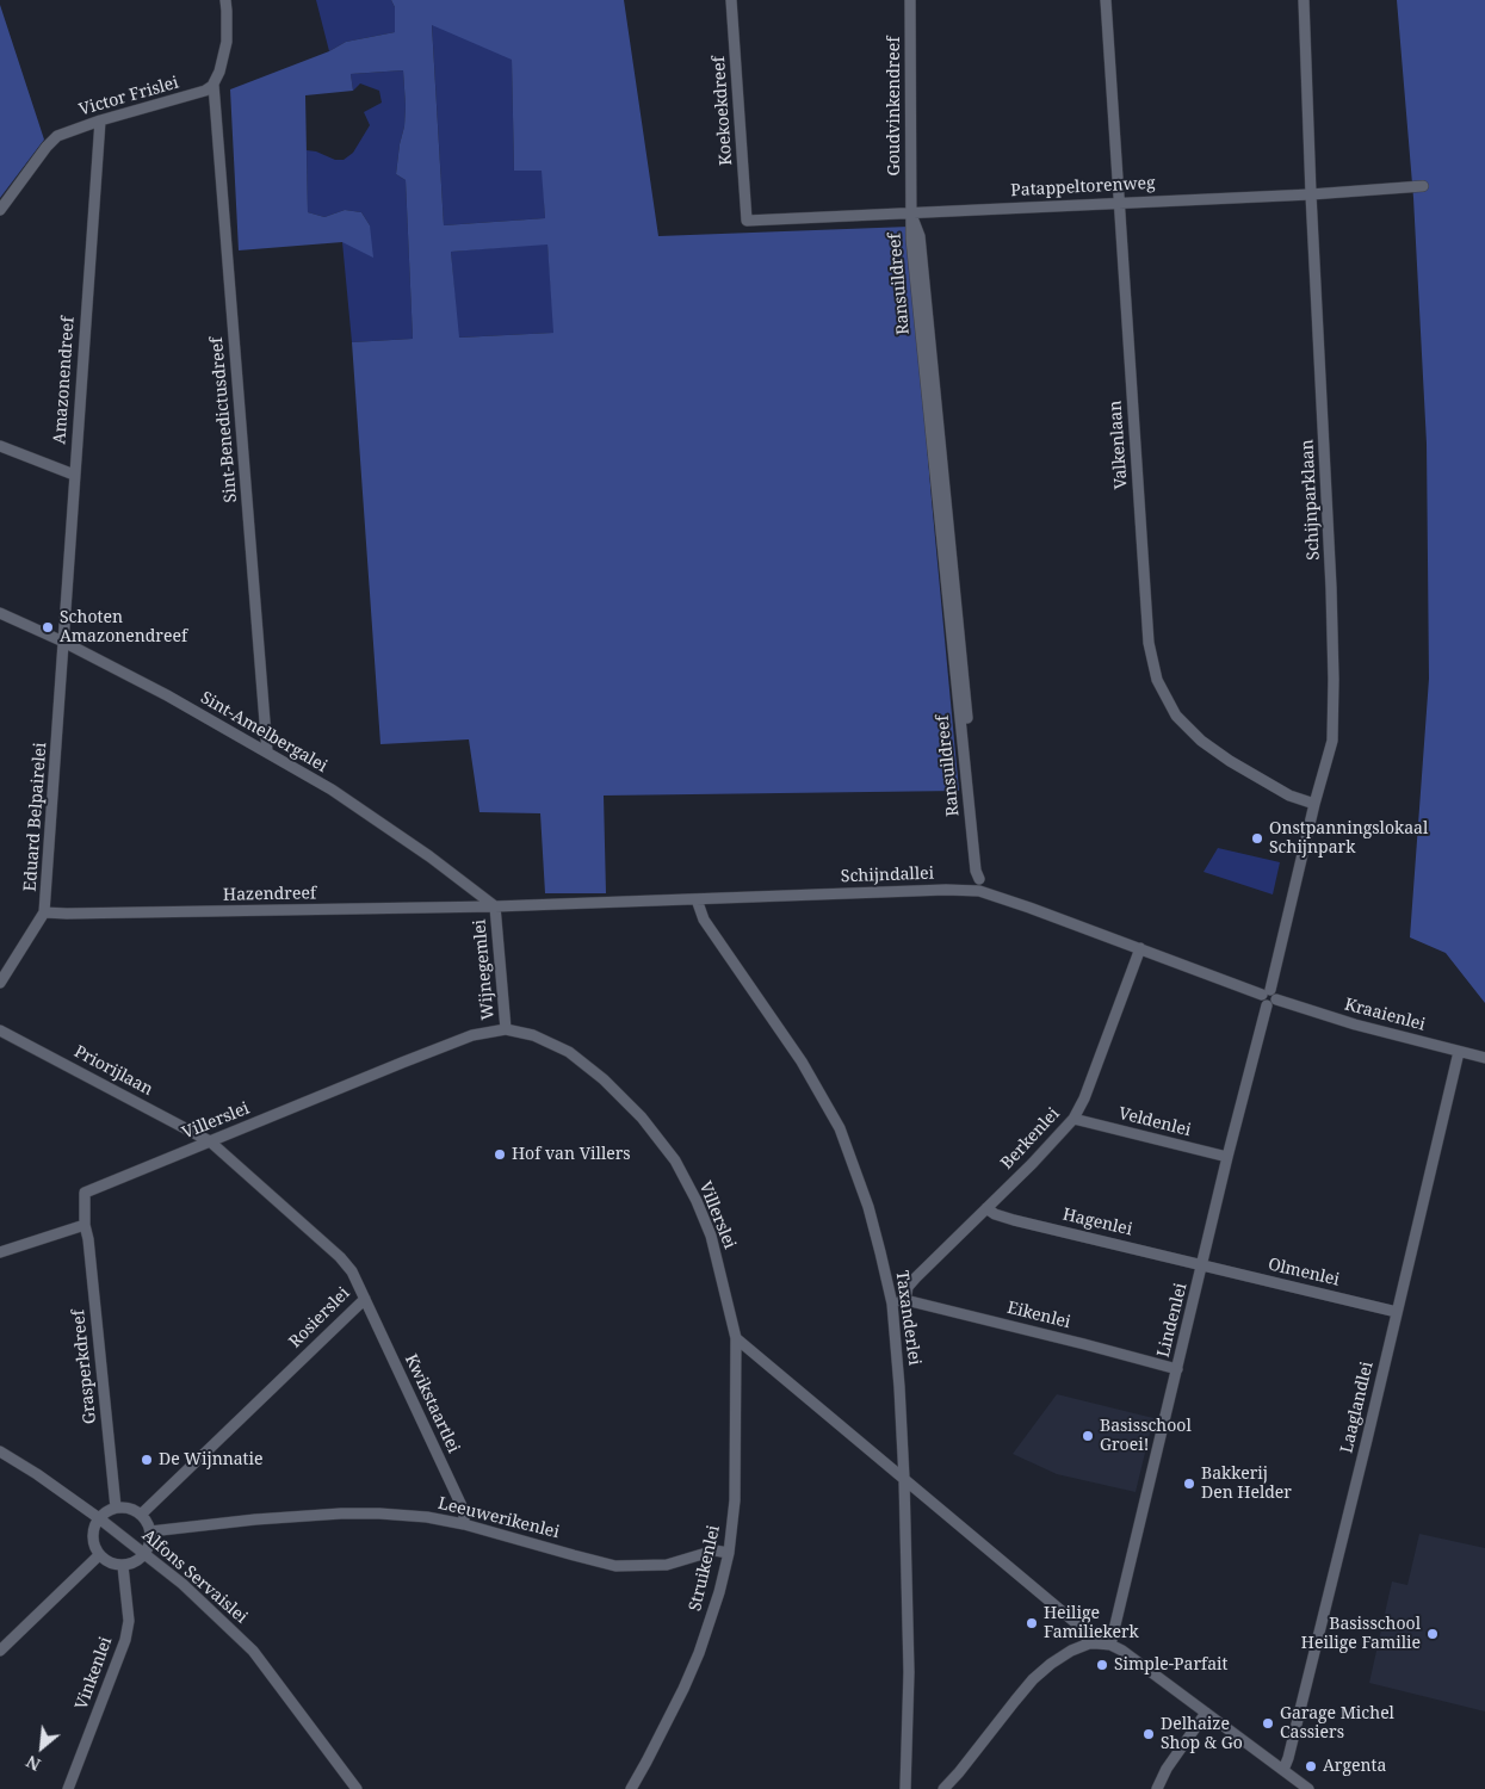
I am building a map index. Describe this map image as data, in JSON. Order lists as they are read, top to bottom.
{
  "streets": {
    "street": [
      "Victor Frislei",
      "Goudvinkendreef",
      "Koekoekdreef",
      "Patappeltorenweg",
      "Ransuildreef",
      "Amazonendreef",
      "Sint-Benedictusdreef",
      "Valkenlaan",
      "Schijnparklaan",
      "Sint-Amelbergalei",
      "Eduard Belpairelei",
      "Schijndallei",
      "Hazendreef",
      "Wijnegemlei",
      "Kraaienlei",
      "Priorijlaan",
      "Villerslei",
      "Veldenlei",
      "Berkenlei",
      "Hagenlei",
      "Olmenlei",
      "Eikenlei",
      "Rosierslei",
      "Taxanderlei",
      "Lindenlei",
      "Grasperkdreef",
      "Kwikstaartlei",
      "Laaglandlei",
      "Leeuwerikenlei",
      "Struikenlei",
      "Alfons Servaislei",
      "Vinkenlei"
    ]
  },
  "crossings": [
    ["Victor Frislei", "Amazonendreef"],
    ["Victor Frislei", "Sint-Benedictusdreef"],
    ["Goudvinkendreef", "Patappeltorenweg"],
    ["Goudvinkendreef", "Ransuildreef"],
    ["Koekoekdreef", "Patappeltorenweg"],
    ["Patappeltorenweg", "Ransuildreef"],
    ["Patappeltorenweg", "Valkenlaan"],
    ["Patappeltorenweg", "Schijnparklaan"],
    ["Ransuildreef", "Schijndallei"],
    ["Amazonendreef", "Sint-Amelbergalei"],
    ["Amazonendreef", "Eduard Belpairelei"],
    ["Sint-Benedictusdreef", "Sint-Amelbergalei"],
    ["Valkenlaan", "Schijnparklaan"],
    ["Schijnparklaan", "Schijndallei"],
    ["Schijnparklaan", "Kraaienlei"],
    ["Schijnparklaan", "Lindenlei"],
    ["Sint-Amelbergalei", "Eduard Belpairelei"],
    ["Sint-Amelbergalei", "Schijndallei"],
    ["Sint-Amelbergalei", "Hazendreef"],
    ["Sint-Amelbergalei", "Wijnegemlei"],
    ["Eduard Belpairelei", "Hazendreef"],
    ["Schijndallei", "Hazendreef"],
    ["Schijndallei", "Wijnegemlei"],
    ["Schijndallei", "Kraaienlei"],
    ["Schijndallei", "Berkenlei"],
    ["Schijndallei", "Taxanderlei"],
    ["Schijndallei", "Lindenlei"],
    ["Hazendreef", "Wijnegemlei"],
    ["Wijnegemlei", "Villerslei"],
    ["Kraaienlei", "Lindenlei"],
    ["Kraaienlei", "Laaglandlei"],
    ["Priorijlaan", "Villerslei"],
    ["Priorijlaan", "Rosierslei"],
    ["Villerslei", "Rosierslei"],
    ["Villerslei", "Grasperkdreef"],
    ["Villerslei", "Struikenlei"],
    ["Veldenlei", "Berkenlei"],
    ["Veldenlei", "Lindenlei"],
    ["Berkenlei", "Hagenlei"],
    ["Hagenlei", "Olmenlei"],
    ["Hagenlei", "Lindenlei"],
    ["Olmenlei", "Lindenlei"],
    ["Olmenlei", "Laaglandlei"],
    ["Eikenlei", "Taxanderlei"],
    ["Eikenlei", "Lindenlei"],
    ["Rosierslei", "Kwikstaartlei"],
    ["Kwikstaartlei", "Leeuwerikenlei"],
    ["Leeuwerikenlei", "Struikenlei"]
  ],
  "places": [
    "Schoten Amazonendreef",
    "Onstpanningslokaal Schijnpark",
    "Hof van Villers",
    "Basisschool Groei!",
    "De Wijnnatie",
    "Bakkerij Den Helder",
    "Heilige Familiekerk",
    "Basisschool Heilige Familie",
    "Simple-Parfait",
    "Garage Michel Cassiers",
    "Delhaize Shop & Go",
    "Argenta"
  ],
  "north": "bottom left"
}
